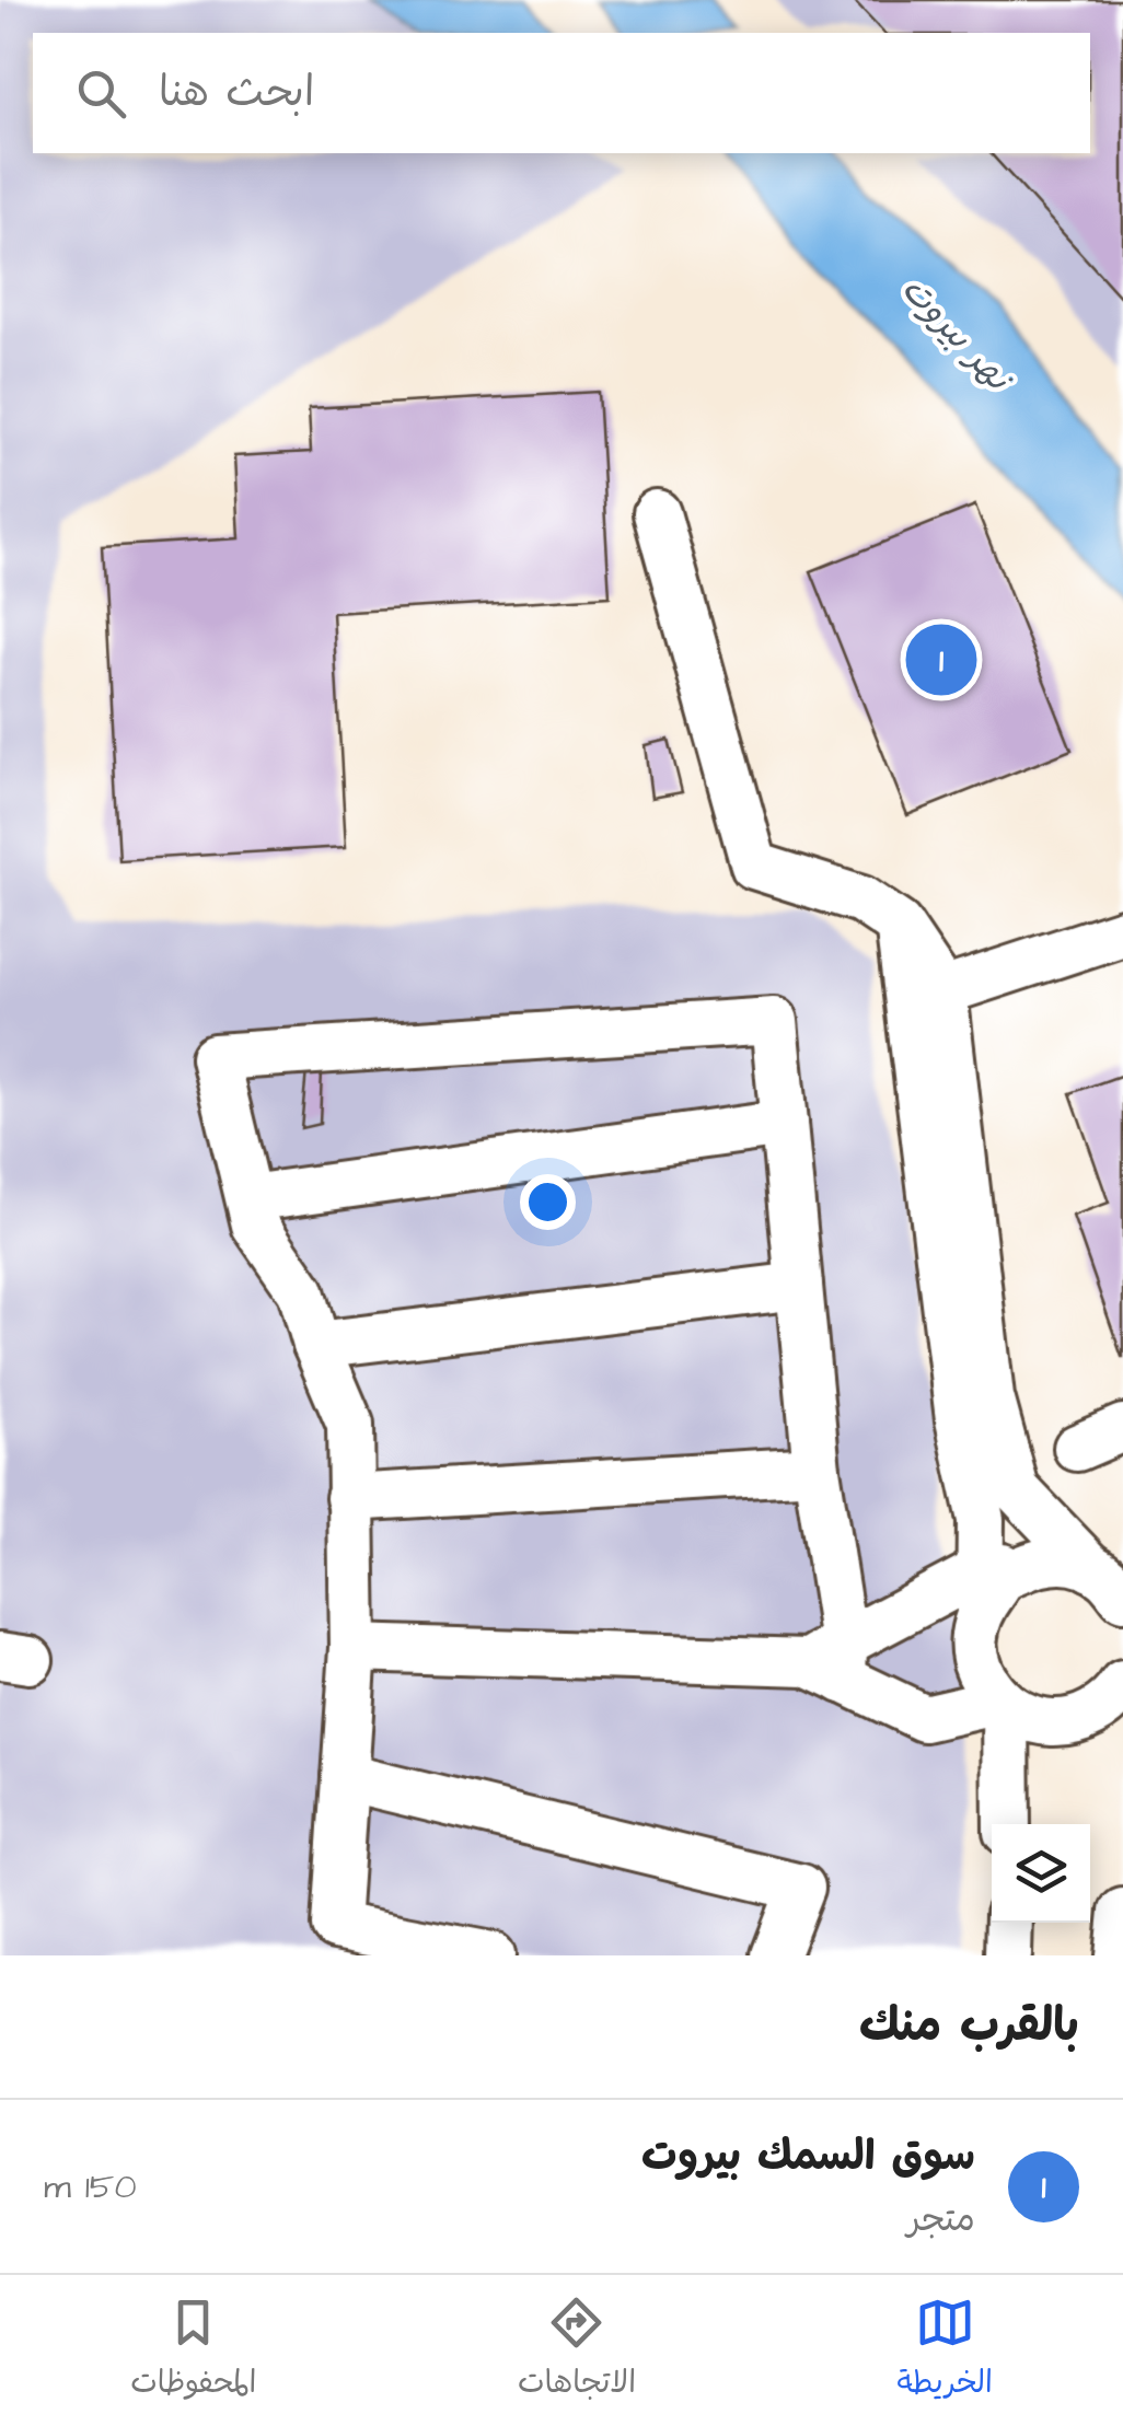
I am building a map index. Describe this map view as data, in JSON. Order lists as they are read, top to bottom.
{
  "water": ["نهر بيروت"],
  "page": {
    "search": "ابحث هنا",
    "pins": "1",
    "heading": "بالقرب منك",
    "list": [
      {
        "mark": "1",
        "name": "سوق السمك بيروت",
        "note": "متجر",
        "value": "150 m"
      }
    ],
    "nav": ["الخريطة", "الاتجاهات", "المحفوظات"]
  }
}
